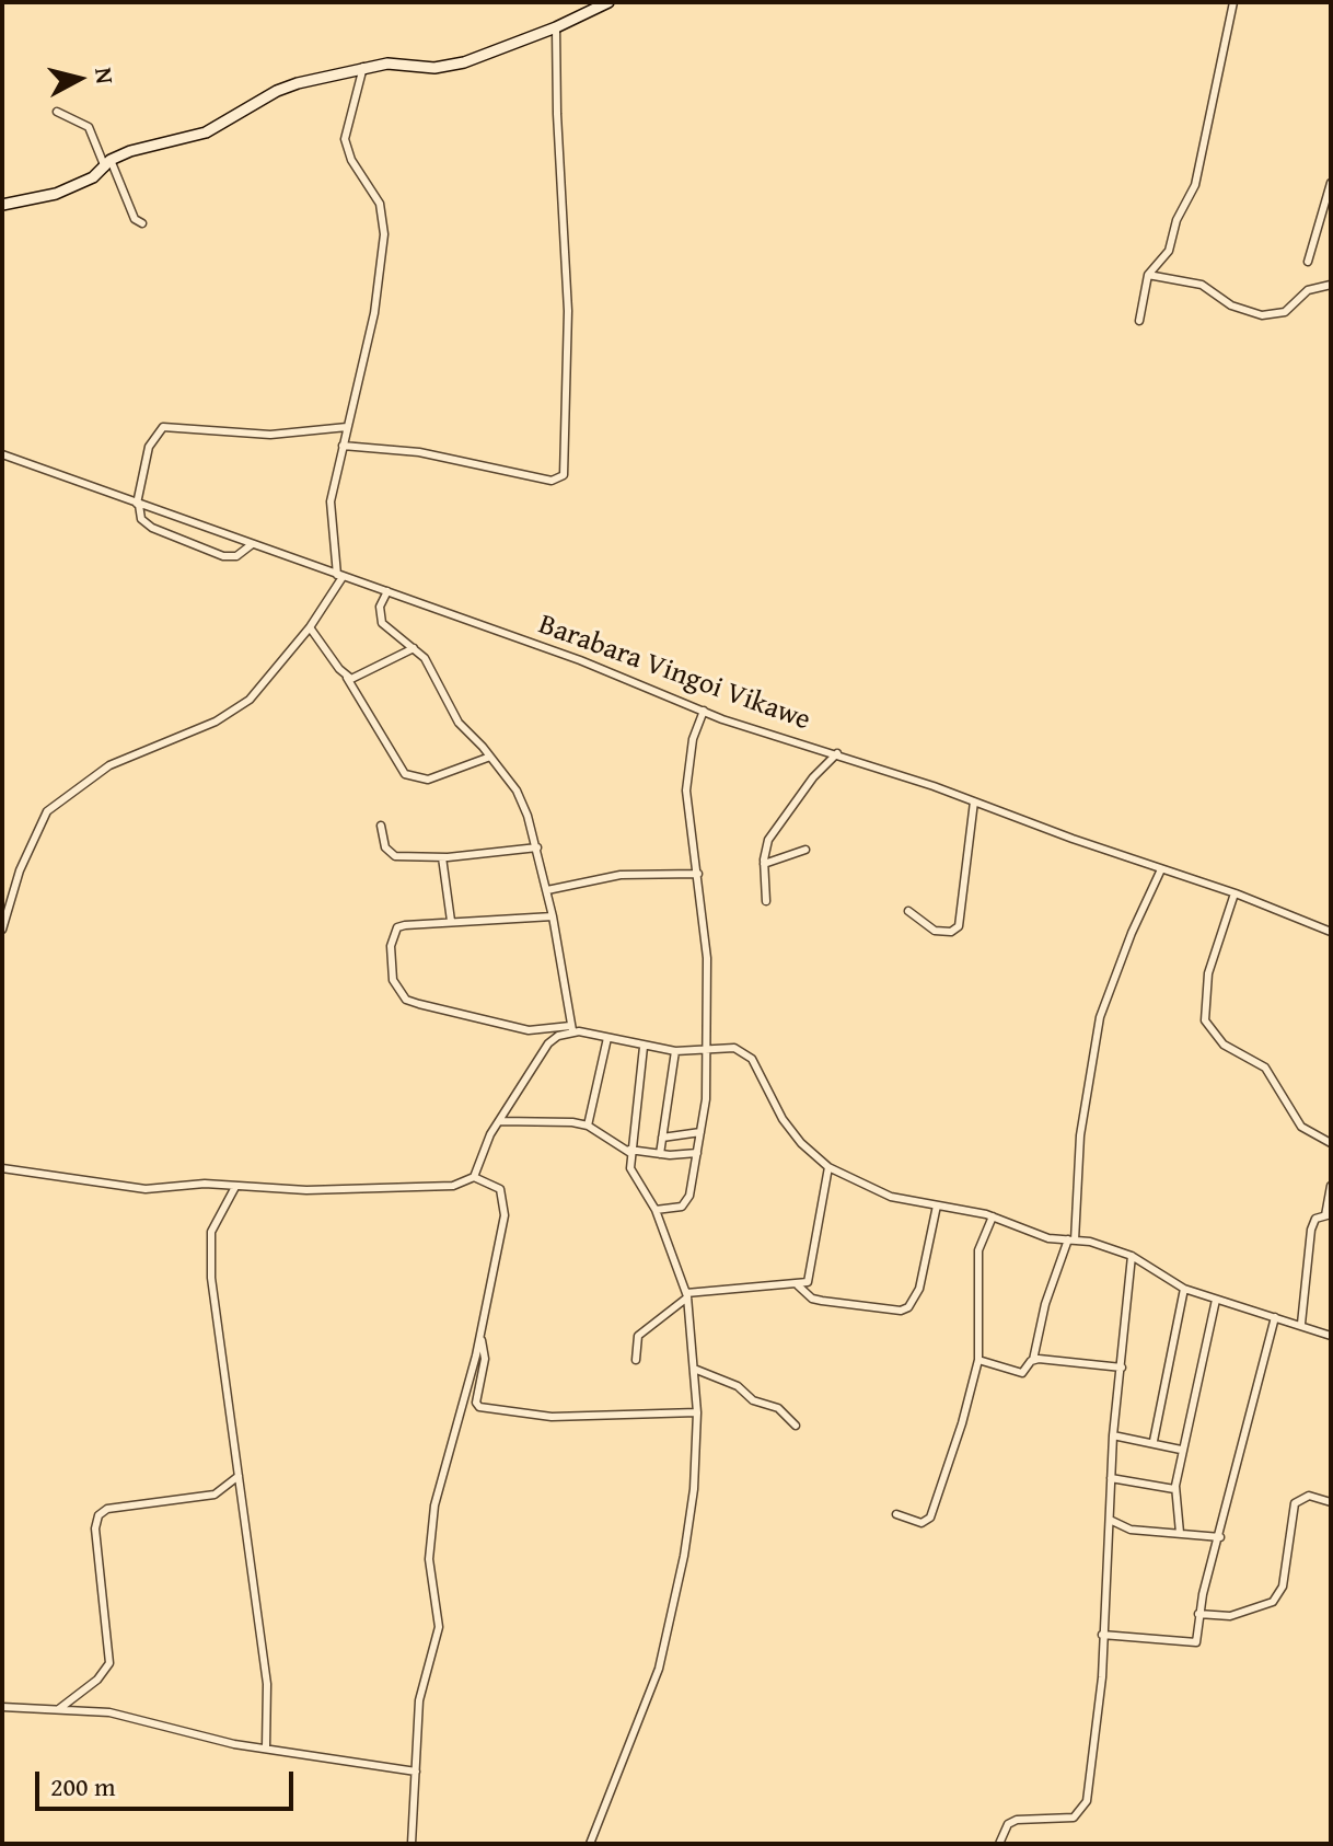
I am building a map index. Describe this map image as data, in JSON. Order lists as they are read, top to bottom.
{
  "streets": {
    "street": ["Barabara Vingoi Vikawe"]
  },
  "scale_bar": "200 m",
  "north": "right"
}
